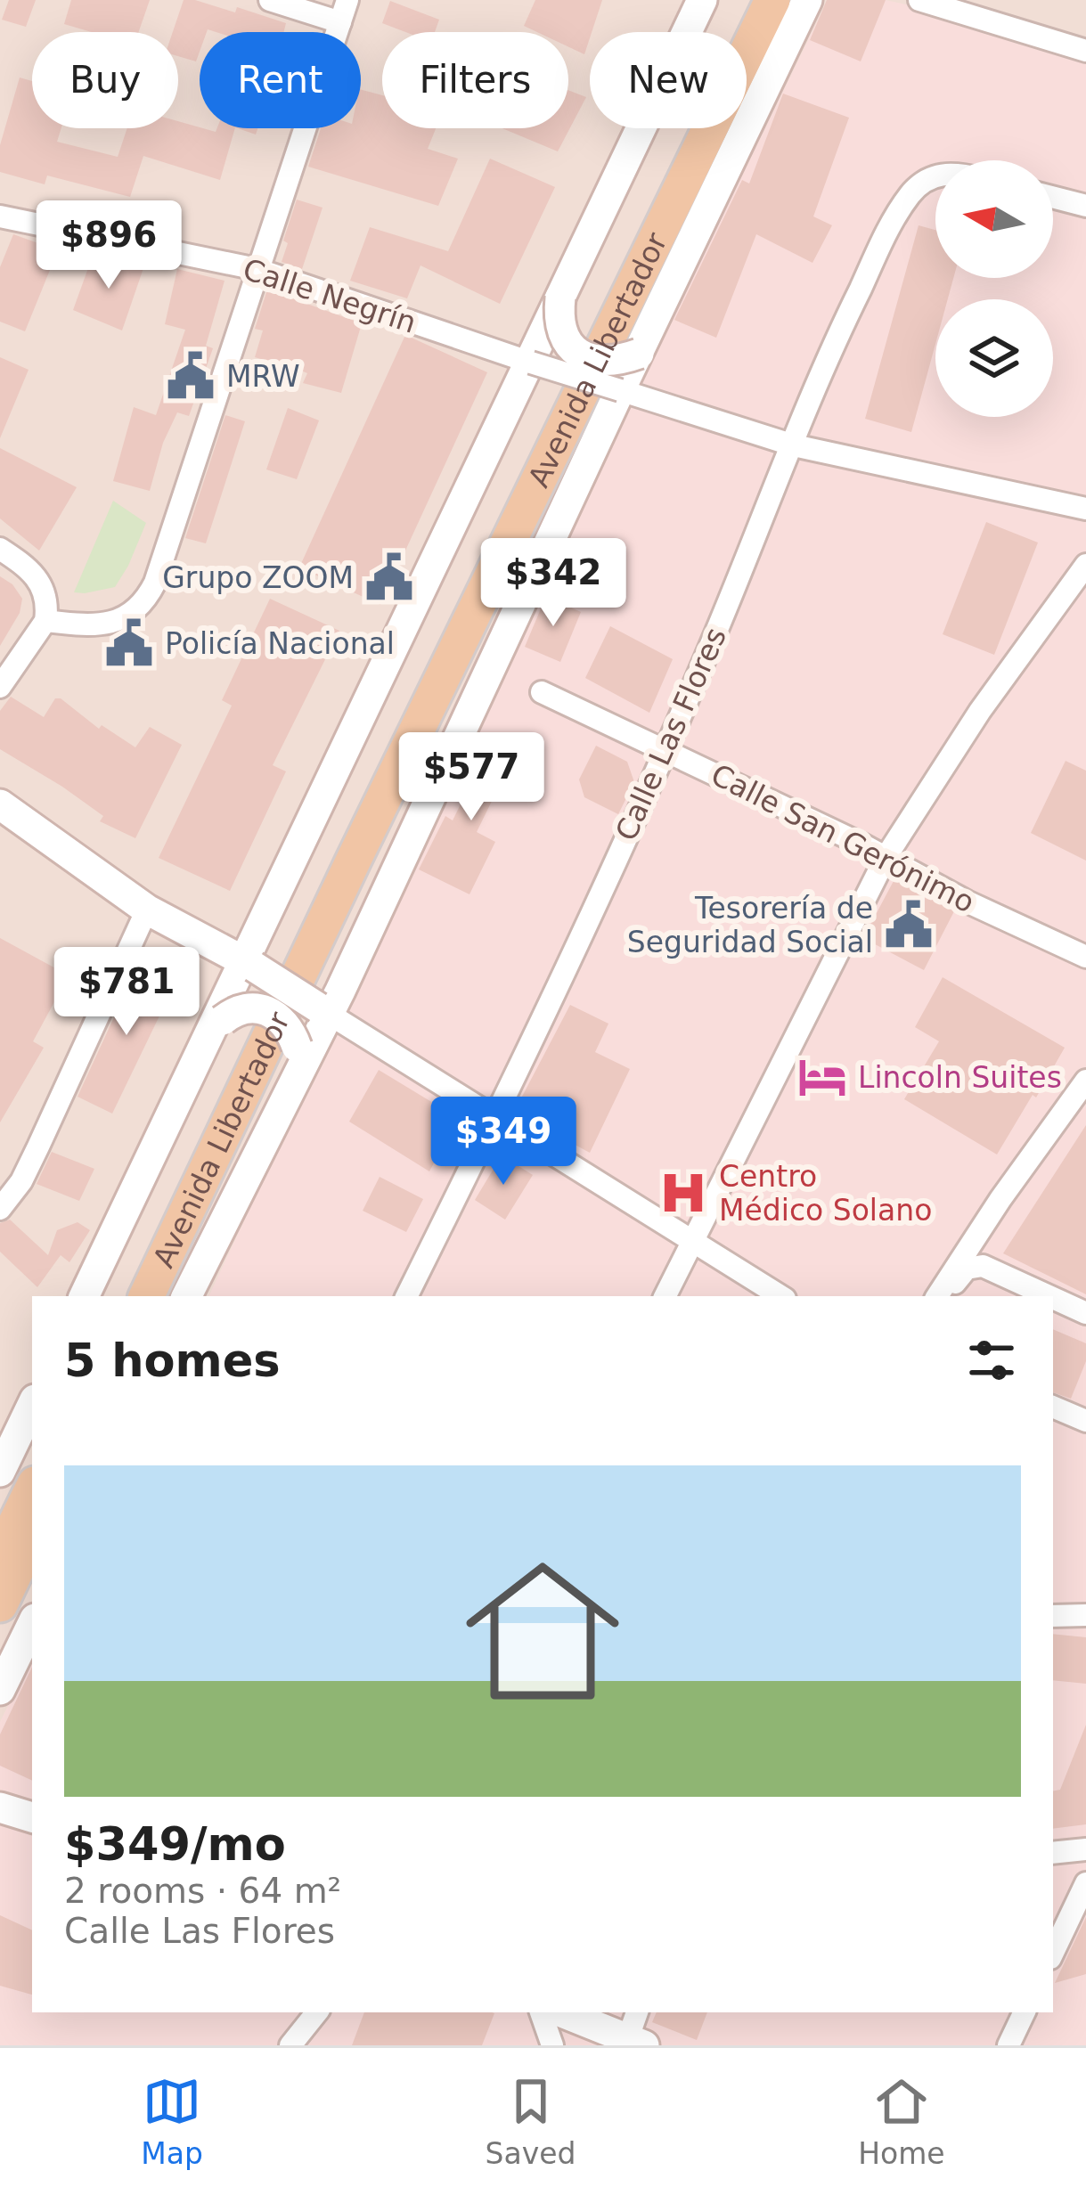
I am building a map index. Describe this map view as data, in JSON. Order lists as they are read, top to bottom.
{
  "streets": {
    "main road": ["Avenida Libertador"],
    "street": ["Calle Negrín", "Calle Las Flores", "Calle San Gerónimo"]
  },
  "crossings": [
    ["Calle Negrín", "Avenida Libertador"],
    ["Calle Las Flores", "Calle San Gerónimo"]
  ],
  "places": {
    "public building": [
      "MRW",
      "Grupo ZOOM",
      "Policía Nacional",
      "Tesorería de Seguridad Social"
    ],
    "hotel": ["Lincoln Suites"],
    "hospital": ["Centro Médico Solano"]
  },
  "north": "left",
  "page": {
    "chip": [
      "Buy",
      "Rent",
      "Filters",
      "New"
    ],
    "price": [
      "$896",
      "$342",
      "$577",
      "$781",
      "$349"
    ],
    "heading": "5 homes",
    "list": [
      {
        "name": "$349/mo",
        "note": "2 rooms · 64 m² · Calle Las Flores"
      }
    ],
    "tabs": ["Map", "Saved", "Home"]
  }
}
